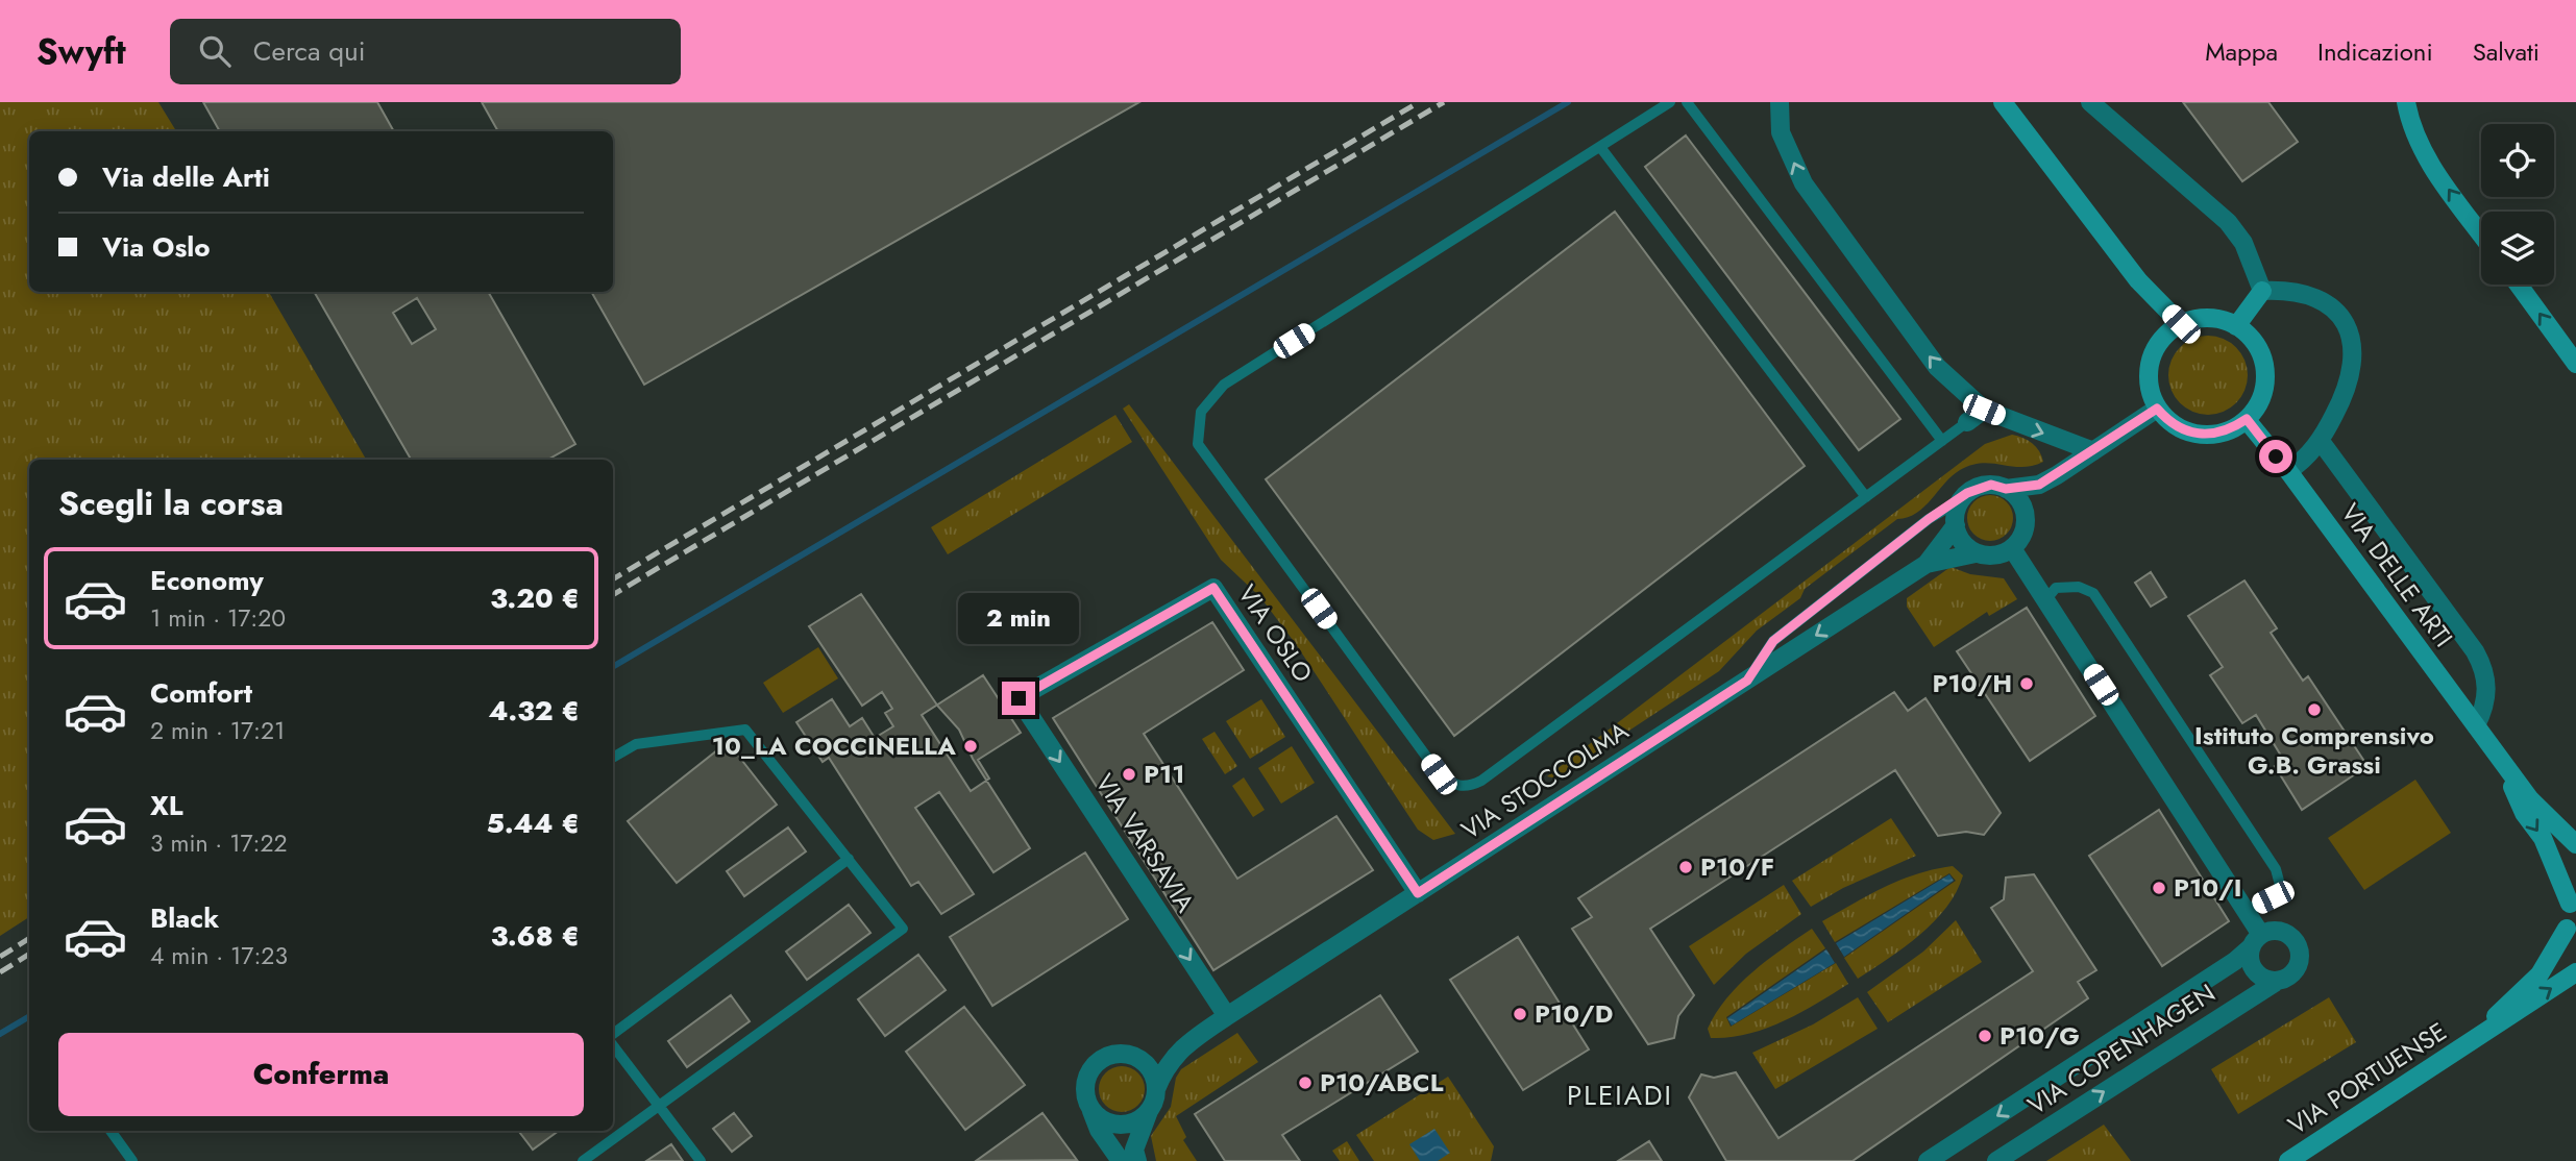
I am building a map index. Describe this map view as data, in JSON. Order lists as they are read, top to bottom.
{
  "streets": {
    "street": [
      "VIA DELLE ARTI",
      "VIA OSLO",
      "VIA STOCCOLMA",
      "VIA VARSAVIA",
      "VIA COPENHAGEN",
      "VIA PORTUENSE"
    ]
  },
  "crossings": [
    ["VIA OSLO", "VIA STOCCOLMA"],
    ["VIA OSLO", "VIA VARSAVIA"],
    ["VIA STOCCOLMA", "VIA VARSAVIA"]
  ],
  "one_way": ["VIA VARSAVIA"],
  "districts": ["PLEIADI"],
  "places": [
    "P10/H",
    "Istituto Comprensivo G.B. Grassi",
    "10_LA COCCINELLA",
    "P11",
    "P10/F",
    "P10/I",
    "P10/D",
    "P10/G",
    "P10/ABCL"
  ],
  "page": {
    "header": "Swyft",
    "search": "Cerca qui",
    "nav": ["Mappa", "Indicazioni", "Salvati"],
    "banner": ["Via delle Arti", "Via Oslo"],
    "heading": "Scegli la corsa",
    "list": [
      {
        "name": "Economy",
        "note": "1 min · 17:20",
        "value": "3.20 €"
      },
      {
        "name": "Comfort",
        "note": "2 min · 17:21",
        "value": "4.32 €"
      },
      {
        "name": "XL",
        "note": "3 min · 17:22",
        "value": "5.44 €"
      },
      {
        "name": "Black",
        "note": "4 min · 17:23",
        "value": "3.68 €"
      }
    ],
    "bubble": "2 min",
    "buttons": "Conferma"
  }
}
